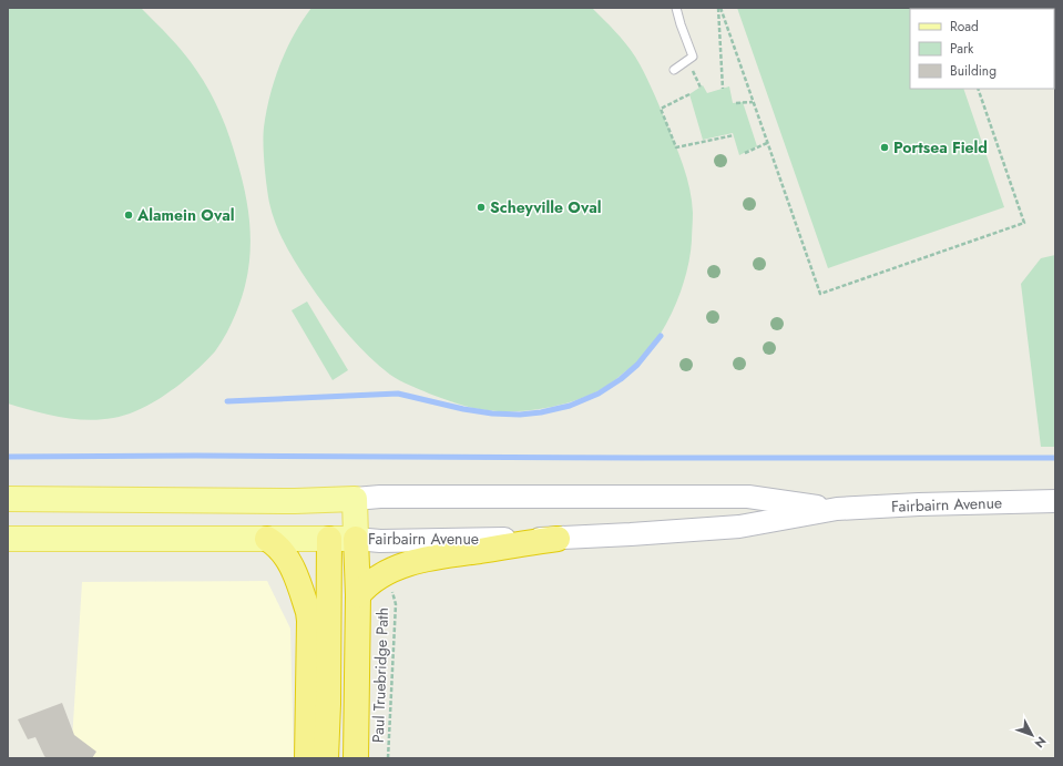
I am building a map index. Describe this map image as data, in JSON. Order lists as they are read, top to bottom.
{
  "streets": {
    "main road": ["Fairbairn Avenue"],
    "path": ["Paul Truebridge Path"]
  },
  "places": ["Portsea Field", "Scheyville Oval", "Alamein Oval"],
  "legend": ["Road", "Park", "Building"],
  "north": "bottom right"
}
